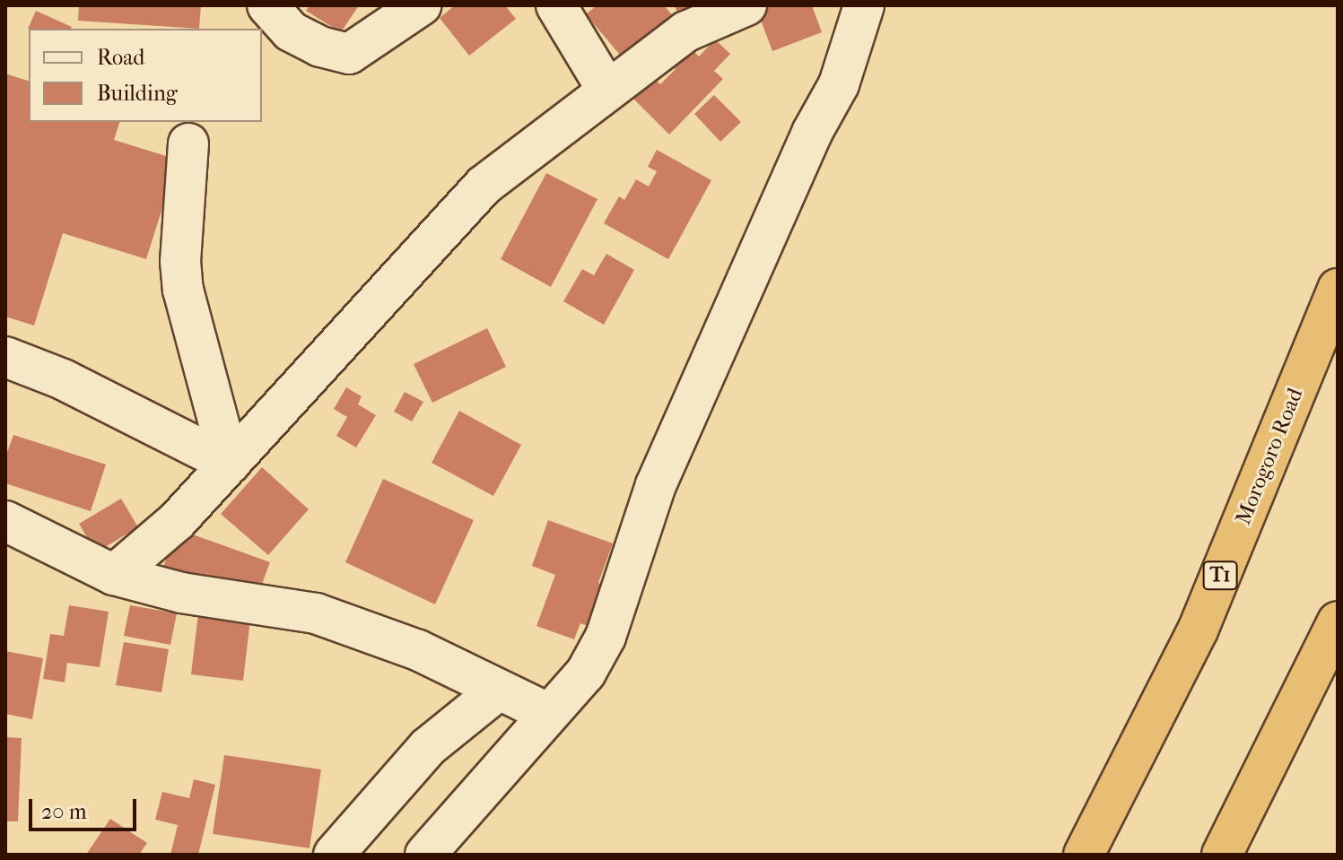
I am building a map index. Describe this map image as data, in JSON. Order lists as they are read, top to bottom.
{
  "streets": {
    "highway": ["Morogoro Road", "T1"]
  },
  "legend": ["Road", "Building"],
  "scale_bar": "20 m"
}
